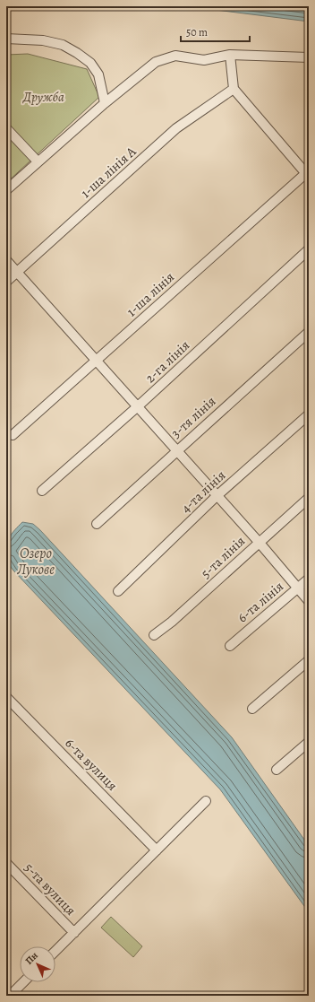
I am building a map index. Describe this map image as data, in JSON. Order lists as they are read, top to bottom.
{
  "streets": {
    "street": [
      "1-ша лінія А",
      "1-ша лінія",
      "2-га лінія",
      "3-тя лінія",
      "4-та лінія",
      "5-та лінія",
      "6-та лінія",
      "6-та вулиця",
      "5-та вулиця"
    ]
  },
  "water": ["Озеро Лукове"],
  "parks": ["Дружба"],
  "scale_bar": "50 m",
  "north": "top left"
}
